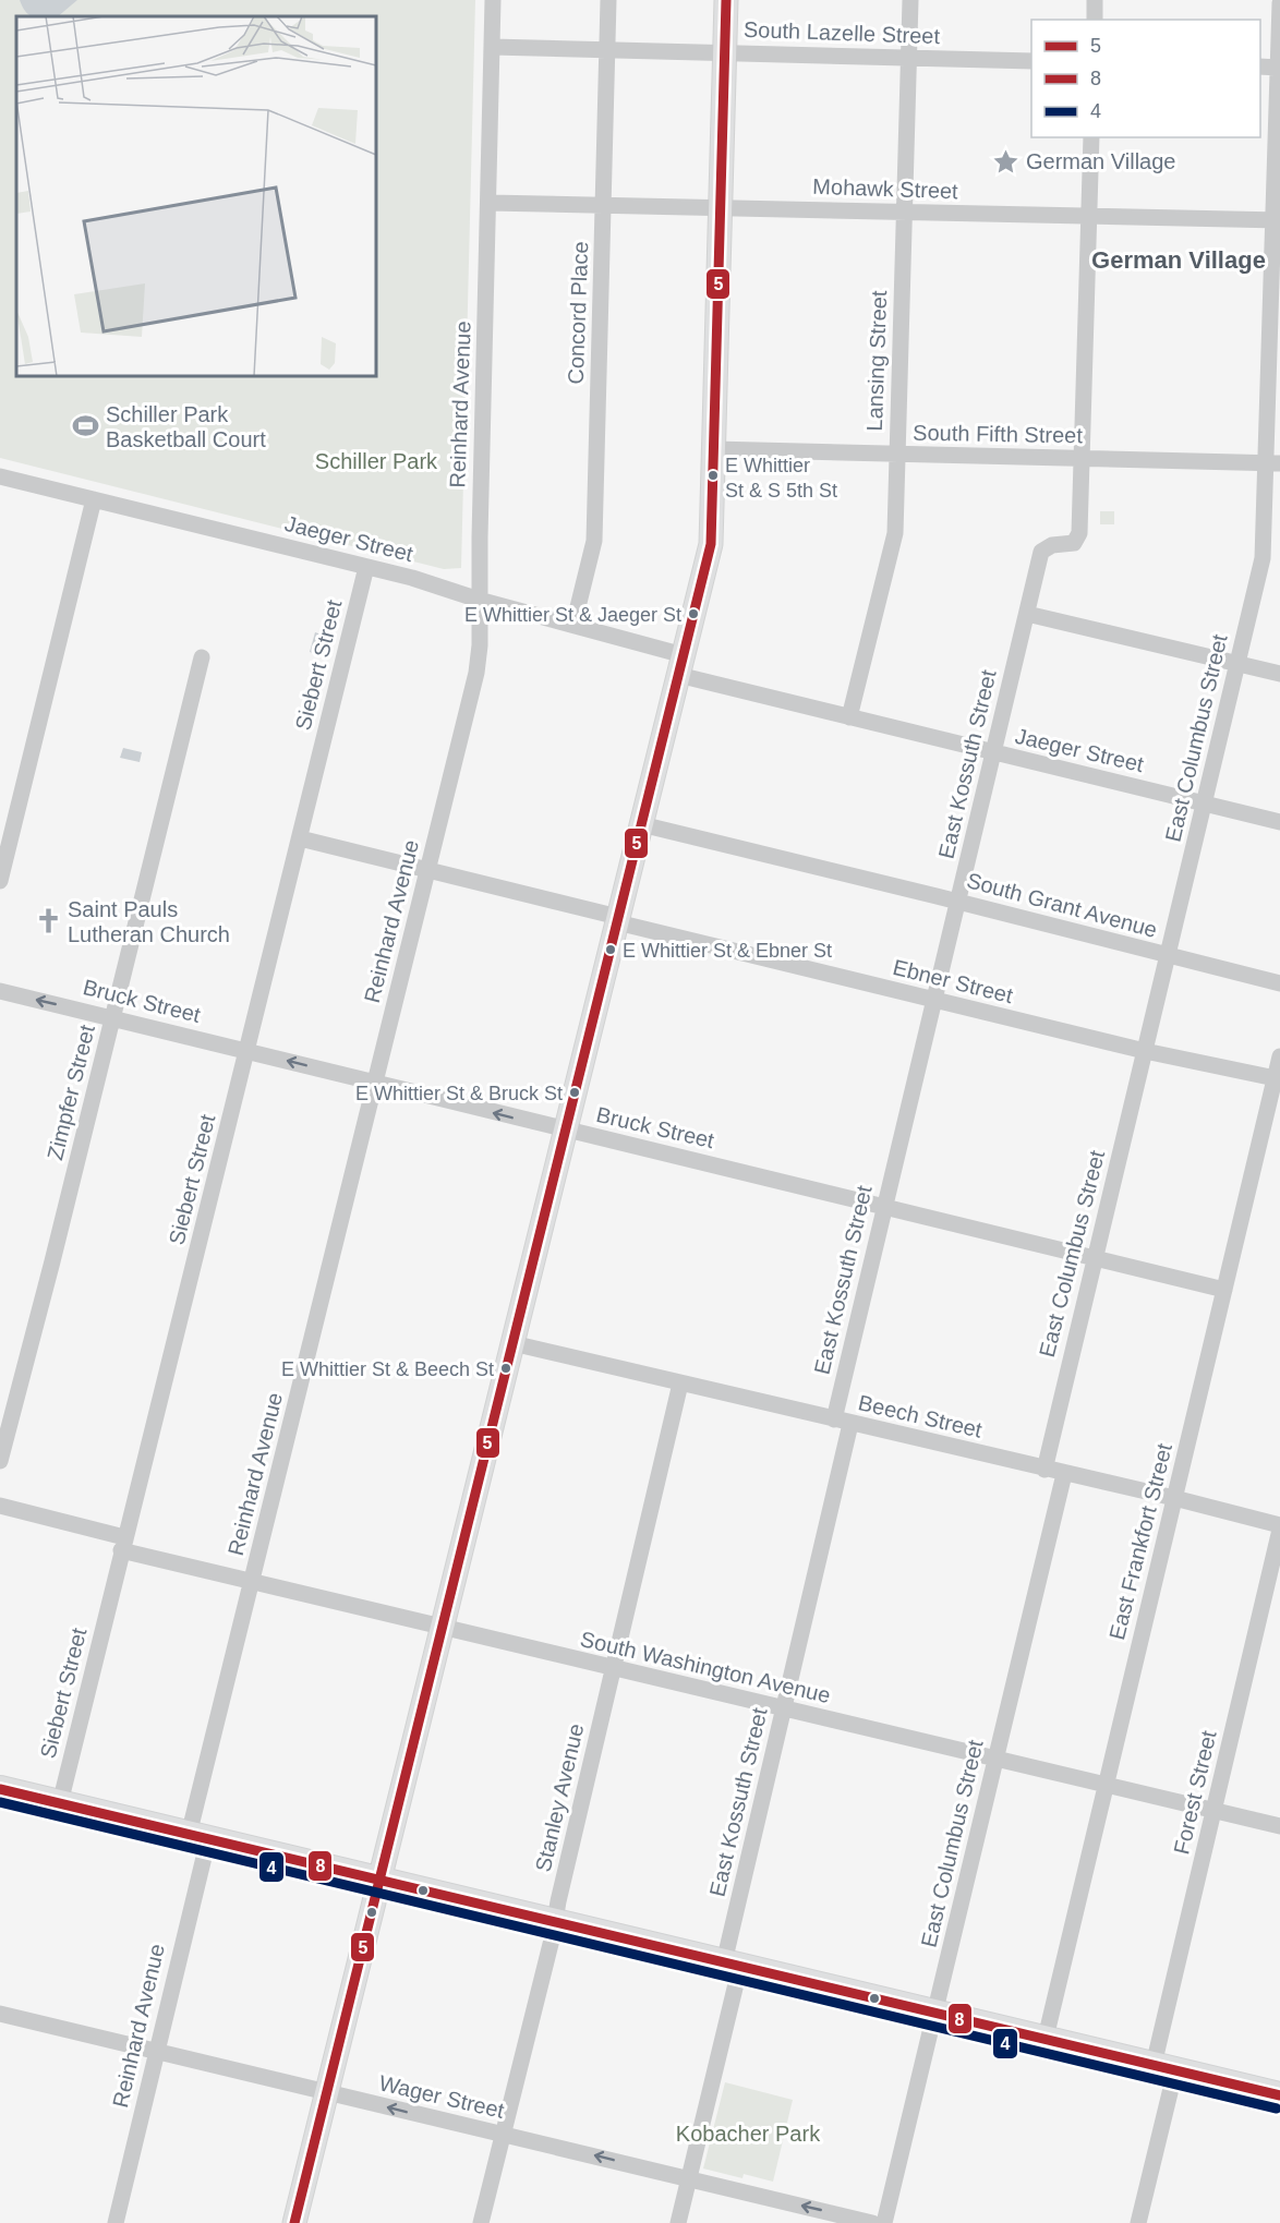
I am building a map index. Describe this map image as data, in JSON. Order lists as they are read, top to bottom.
{
  "streets": {
    "street": [
      "South Lazelle Street",
      "Mohawk Street",
      "Concord Place",
      "Lansing Street",
      "Reinhard Avenue",
      "South Fifth Street",
      "Jaeger Street",
      "Siebert Street",
      "East Columbus Street",
      "East Kossuth Street",
      "South Grant Avenue",
      "Ebner Street",
      "Bruck Street",
      "Zimpfer Street",
      "Beech Street",
      "East Frankfort Street",
      "South Washington Avenue",
      "Forest Street",
      "Stanley Avenue",
      "Wager Street"
    ]
  },
  "crossings": [
    ["South Lazelle Street", "Concord Place"],
    ["South Lazelle Street", "Lansing Street"],
    ["South Lazelle Street", "Reinhard Avenue"],
    ["Mohawk Street", "Concord Place"],
    ["Mohawk Street", "Lansing Street"],
    ["Mohawk Street", "Reinhard Avenue"],
    ["Mohawk Street", "East Columbus Street"],
    ["Mohawk Street", "East Kossuth Street"],
    ["Concord Place", "Jaeger Street"],
    ["Lansing Street", "South Fifth Street"],
    ["Lansing Street", "Jaeger Street"],
    ["Reinhard Avenue", "Jaeger Street"],
    ["Reinhard Avenue", "Ebner Street"],
    ["Reinhard Avenue", "Bruck Street"],
    ["Reinhard Avenue", "South Washington Avenue"],
    ["Reinhard Avenue", "Wager Street"],
    ["South Fifth Street", "East Columbus Street"],
    ["South Fifth Street", "East Kossuth Street"],
    ["Jaeger Street", "Siebert Street"],
    ["Jaeger Street", "East Columbus Street"],
    ["Jaeger Street", "East Kossuth Street"],
    ["Siebert Street", "Ebner Street"],
    ["Siebert Street", "Bruck Street"],
    ["Siebert Street", "South Washington Avenue"],
    ["East Columbus Street", "South Grant Avenue"],
    ["East Columbus Street", "Ebner Street"],
    ["East Columbus Street", "Bruck Street"],
    ["East Columbus Street", "Beech Street"],
    ["East Columbus Street", "South Washington Avenue"],
    ["East Kossuth Street", "South Grant Avenue"],
    ["East Kossuth Street", "Ebner Street"],
    ["East Kossuth Street", "Bruck Street"],
    ["East Kossuth Street", "Beech Street"],
    ["East Kossuth Street", "South Washington Avenue"],
    ["East Kossuth Street", "Wager Street"],
    ["Ebner Street", "East Frankfort Street"],
    ["Bruck Street", "Zimpfer Street"],
    ["Bruck Street", "East Frankfort Street"],
    ["Beech Street", "East Frankfort Street"],
    ["Beech Street", "Forest Street"],
    ["Beech Street", "Stanley Avenue"],
    ["East Frankfort Street", "South Washington Avenue"],
    ["South Washington Avenue", "Forest Street"],
    ["South Washington Avenue", "Stanley Avenue"],
    ["Stanley Avenue", "Wager Street"]
  ],
  "one_way": ["Bruck Street", "Wager Street"],
  "districts": ["German Village"],
  "parks": ["Schiller Park", "Kobacher Park"],
  "places": {
    "place": ["German Village"],
    "sports": ["Schiller Park Basketball Court"],
    "other": [
      "E Whittier St & S 5th St",
      "E Whittier St & Jaeger St",
      "E Whittier St & Ebner St",
      "E Whittier St & Bruck St",
      "E Whittier St & Beech St"
    ],
    "church": ["Saint Pauls Lutheran Church"]
  },
  "lines": ["transit line 5", "transit line 8", "transit line 4"],
  "legend": ["5", "8", "4"]
}
